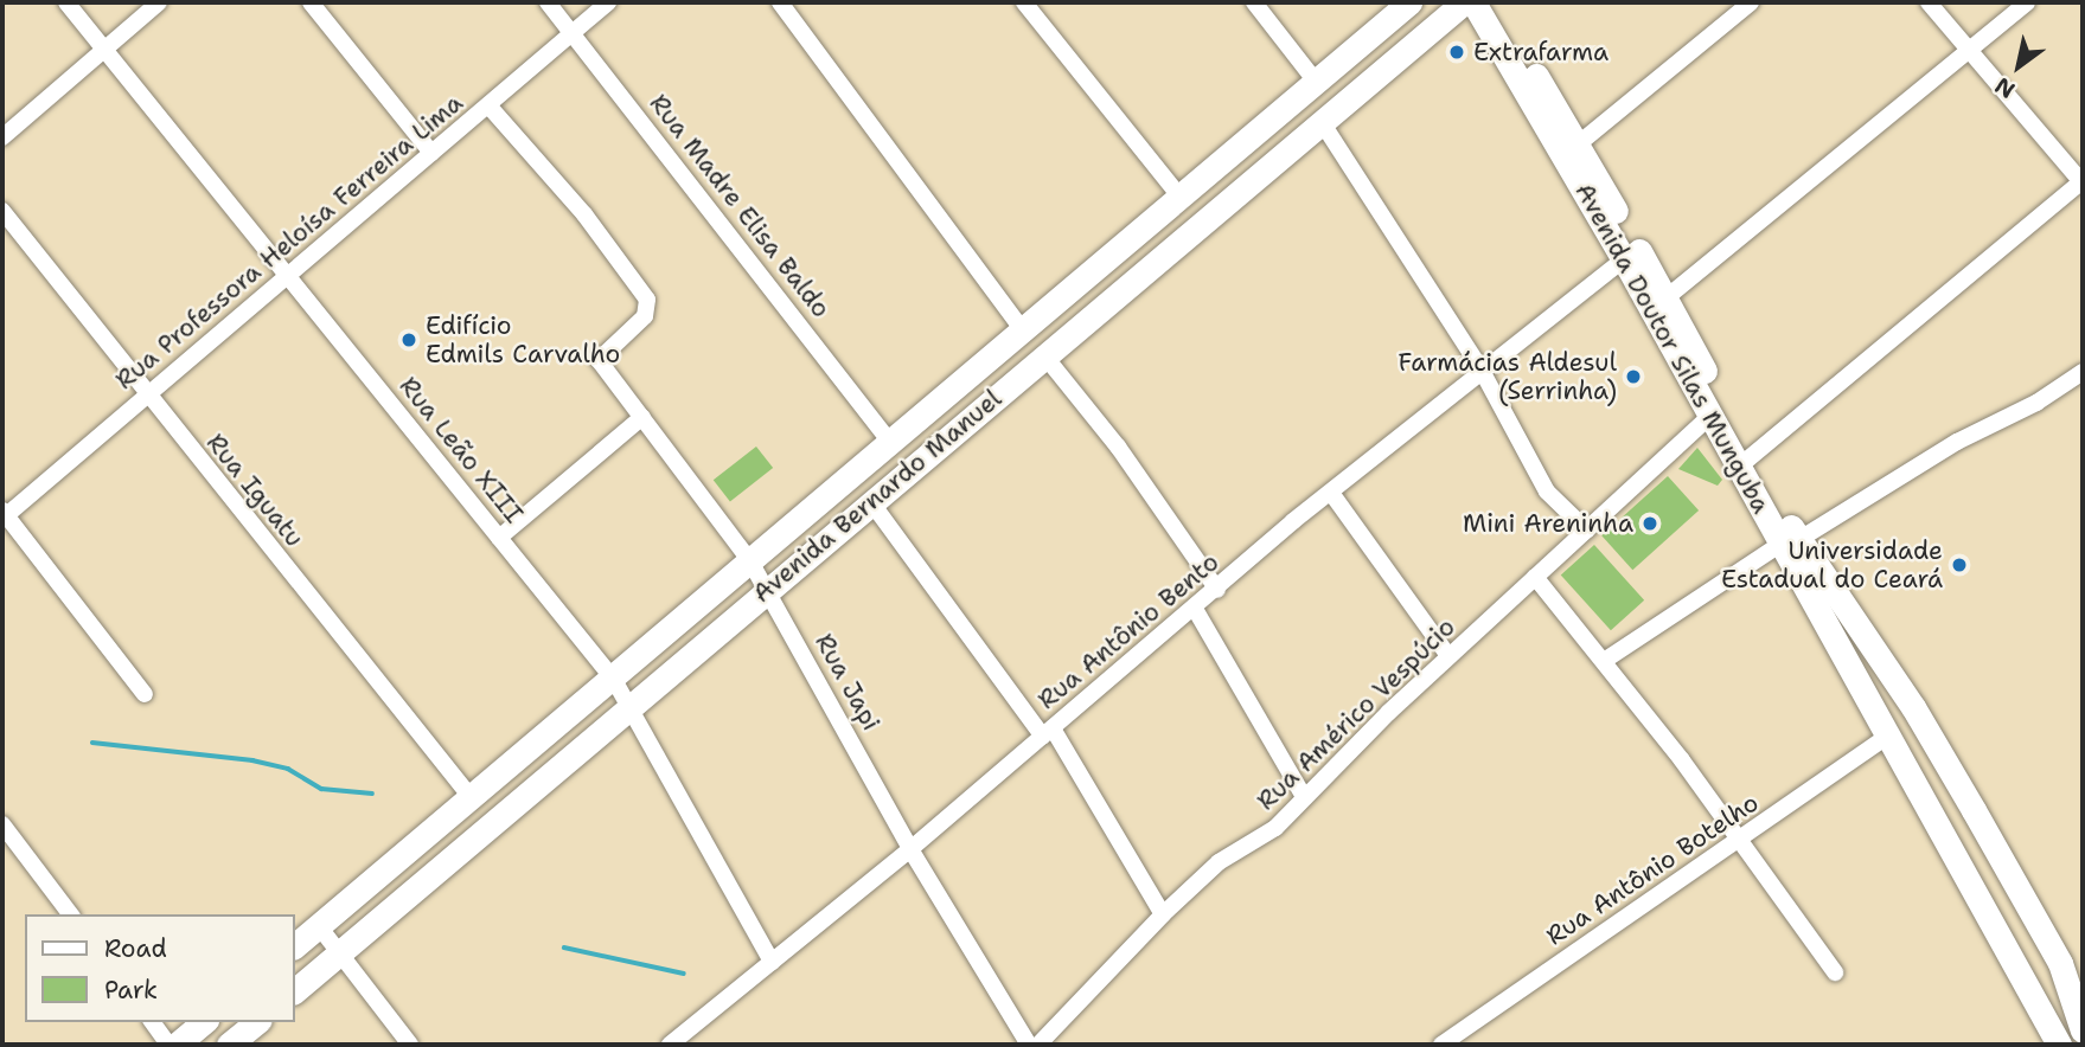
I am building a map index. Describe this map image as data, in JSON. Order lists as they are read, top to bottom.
{
  "streets": {
    "main road": ["Avenida Doutor Silas Munguba", "Avenida Bernardo Manuel"],
    "street": [
      "Rua Madre Elisa Baldo",
      "Rua Professora Heloísa Ferreira Lima",
      "Rua Leão XIII",
      "Rua Iguatu",
      "Rua Antônio Bento",
      "Rua Japi",
      "Rua Américo Vespúcio",
      "Rua Antônio Botelho"
    ]
  },
  "crossings": [
    ["Rua Madre Elisa Baldo", "Rua Professora Heloísa Ferreira Lima"],
    ["Rua Madre Elisa Baldo", "Avenida Bernardo Manuel"],
    ["Rua Professora Heloísa Ferreira Lima", "Rua Leão XIII"],
    ["Rua Professora Heloísa Ferreira Lima", "Rua Iguatu"],
    ["Rua Professora Heloísa Ferreira Lima", "Rua Japi"],
    ["Avenida Doutor Silas Munguba", "Rua Antônio Bento"],
    ["Avenida Doutor Silas Munguba", "Rua Américo Vespúcio"],
    ["Avenida Doutor Silas Munguba", "Rua Antônio Botelho"],
    ["Rua Leão XIII", "Avenida Bernardo Manuel"],
    ["Rua Leão XIII", "Rua Antônio Bento"],
    ["Rua Iguatu", "Avenida Bernardo Manuel"],
    ["Avenida Bernardo Manuel", "Rua Japi"],
    ["Rua Antônio Bento", "Rua Japi"]
  ],
  "places": [
    "Extrafarma",
    "Edifício Edmils Carvalho",
    "Farmácias Aldesul (Serrinha)",
    "Mini Areninha",
    "Universidade Estadual do Ceará"
  ],
  "legend": ["Road", "Park"],
  "north": "bottom left"
}
